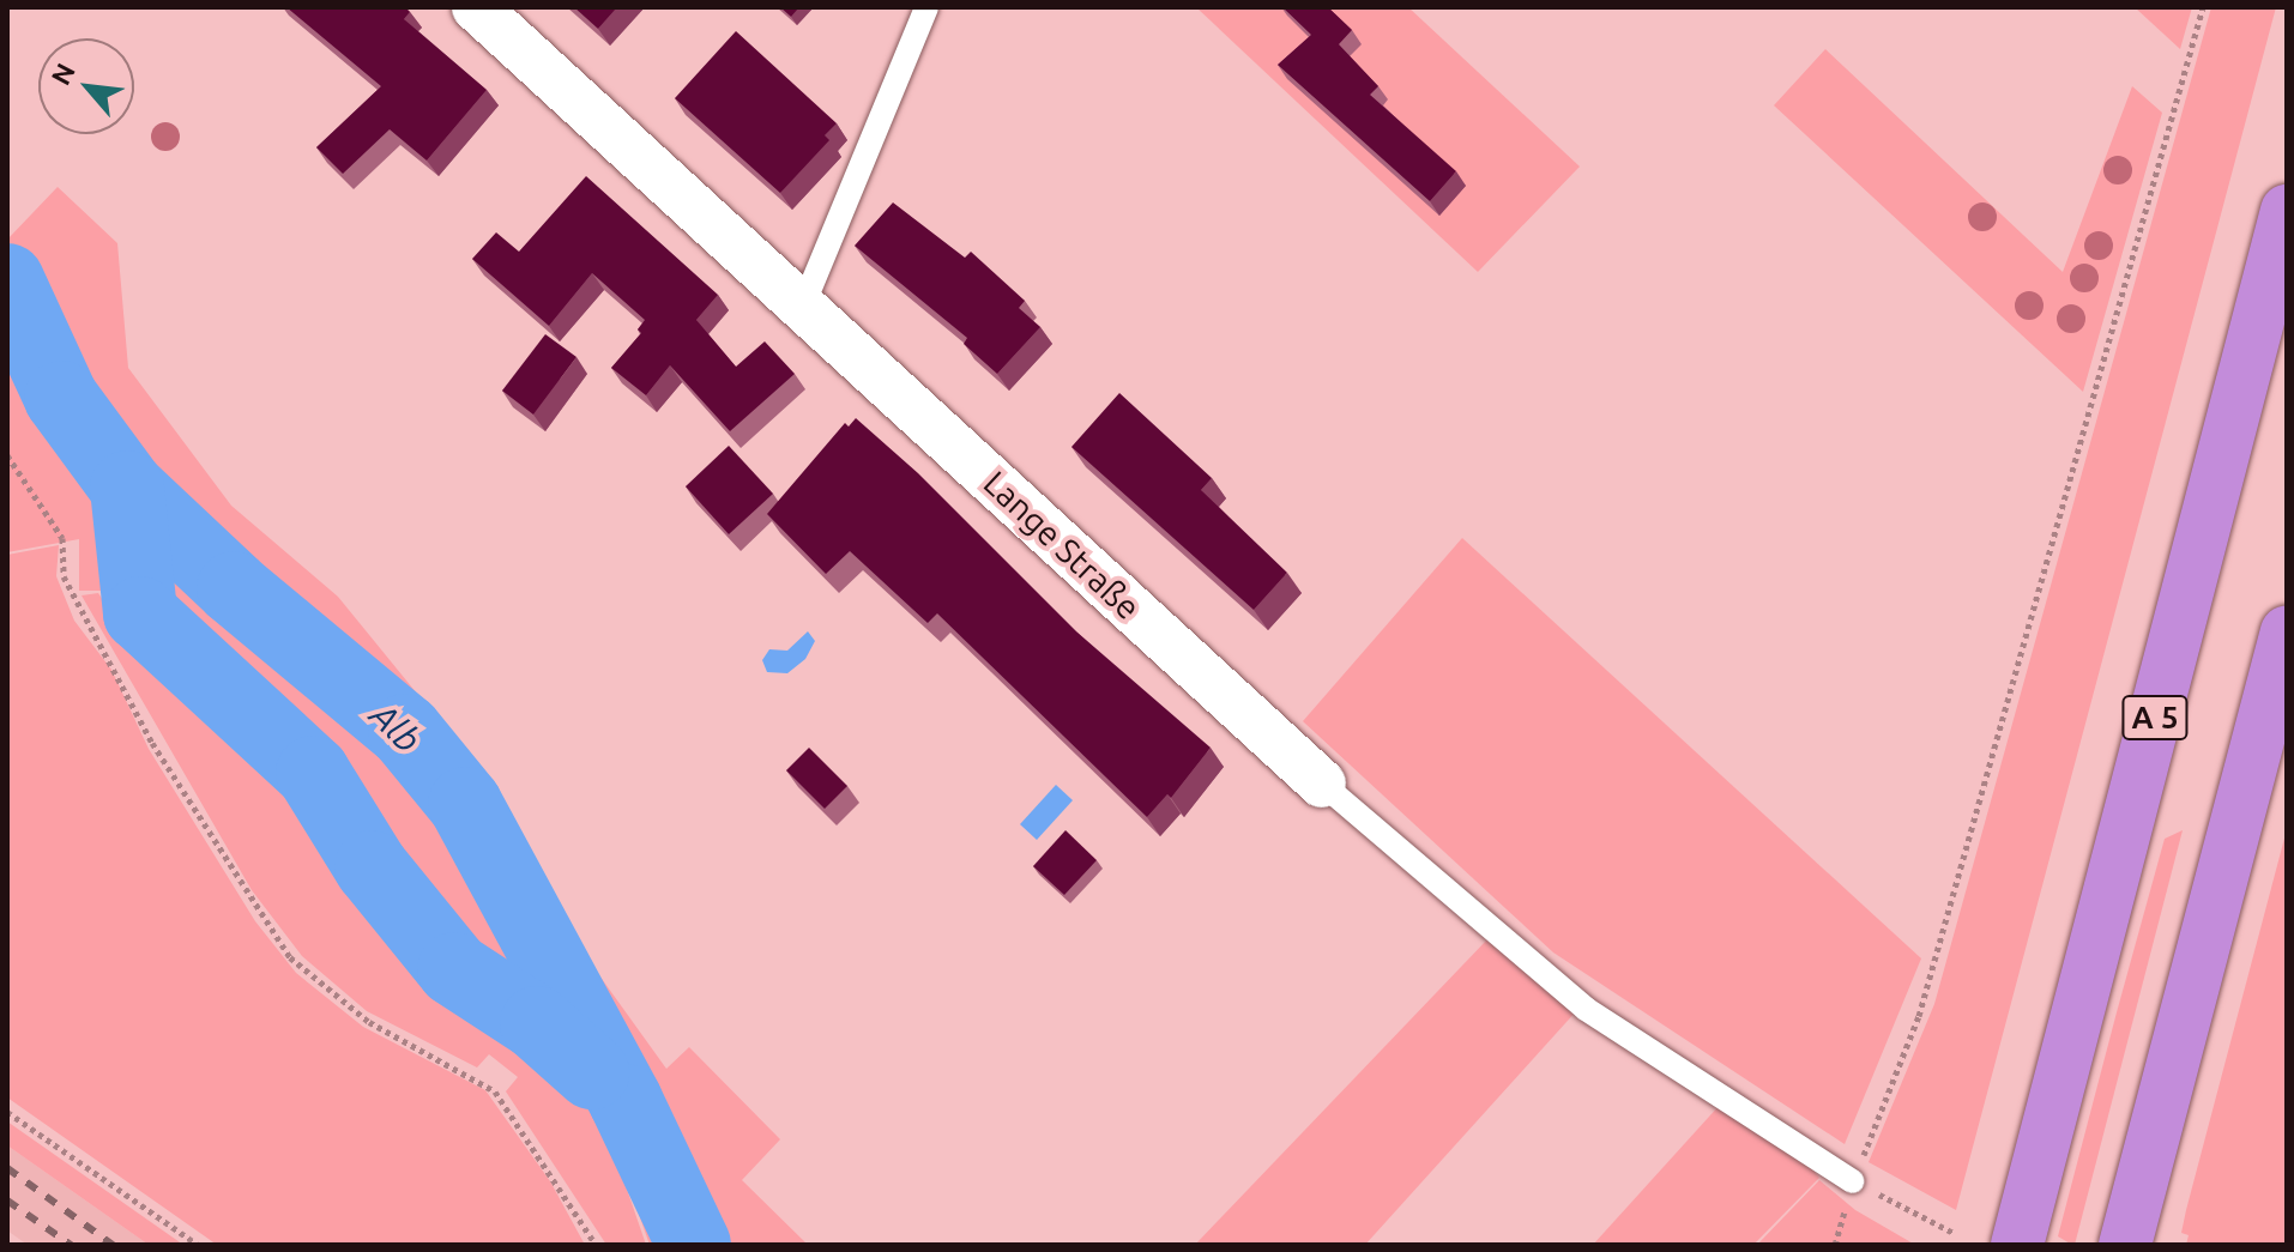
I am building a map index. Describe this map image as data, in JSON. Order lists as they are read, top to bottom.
{
  "streets": {
    "highway": ["A 5"],
    "street": ["Lange Straße"]
  },
  "water": ["Alb"],
  "north": "top left"
}
